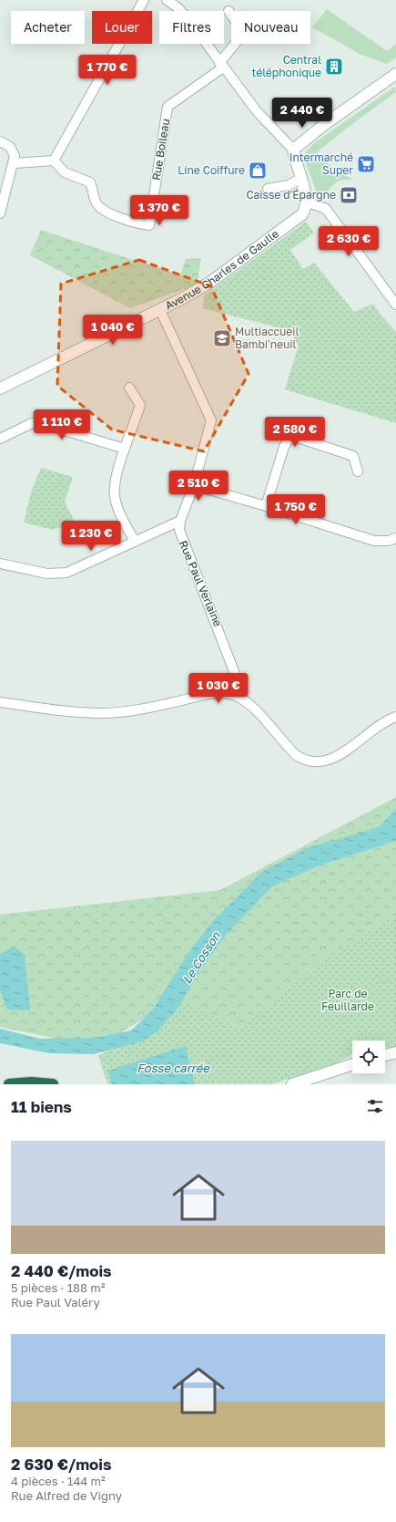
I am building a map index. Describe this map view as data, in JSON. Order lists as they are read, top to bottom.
{
  "streets": {
    "street": ["Rue Boileau", "Avenue Charles de Gaulle", "Rue Paul Verlaine"]
  },
  "crossings": [
    ["Avenue Charles de Gaulle", "Rue Paul Verlaine"]
  ],
  "water": ["Le Cosson", "Fosse carrée"],
  "parks": ["Parc de Feuillarde"],
  "places": {
    "building": ["Central téléphonique"],
    "supermarket": ["Intermarché Super"],
    "shop": ["Line Coiffure"],
    "bank": ["Caisse d'Épargne"],
    "school or university": ["Multiaccueil Bambi'neuil"]
  },
  "page": {
    "chip": [
      "Acheter",
      "Louer",
      "Filtres",
      "Nouveau"
    ],
    "price": [
      "1 770 €",
      "2 440 €",
      "1 370 €",
      "2 630 €",
      "1 040 €",
      "1 110 €",
      "2 580 €",
      "2 510 €",
      "1 750 €",
      "1 230 €",
      "1 030 €"
    ],
    "heading": "11 biens",
    "list": [
      {
        "name": "2 440 €/mois",
        "note": "5 pièces · 188 m² · Rue Paul Valéry"
      },
      {
        "name": "2 630 €/mois",
        "note": "4 pièces · 144 m² · Rue Alfred de Vigny"
      }
    ]
  }
}
